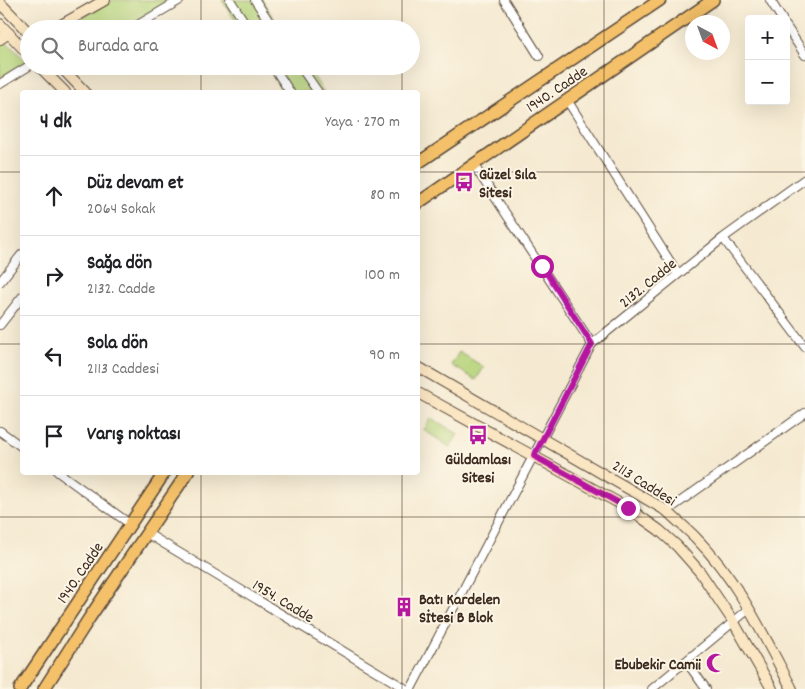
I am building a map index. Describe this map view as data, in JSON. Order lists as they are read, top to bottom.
{
  "streets": {
    "main road": ["1940. Cadde"],
    "street": ["2132. Cadde", "2113 Caddesi", "1954. Cadde"]
  },
  "crossings": [
    ["2132. Cadde", "2113 Caddesi"]
  ],
  "places": {
    "bus stop": ["Güzel Sıla Sitesi", "Güldamlası Sitesi"],
    "building": ["Batı Kardelen Sİtesi B Blok"],
    "mosque": ["Ebubekir Camii"]
  },
  "north": "bottom right",
  "page": {
    "map_buttons": ["+", "−"],
    "search": "Burada ara",
    "heading": ["4 dk", "Yaya · 270 m"],
    "list": [
      ["Düz devam et", "2064 Sokak", "80 m"],
      ["Sağa dön", "2132. Cadde", "100 m"],
      ["Sola dön", "2113 Caddesi", "90 m"],
      "Varış noktası"
    ]
  }
}
